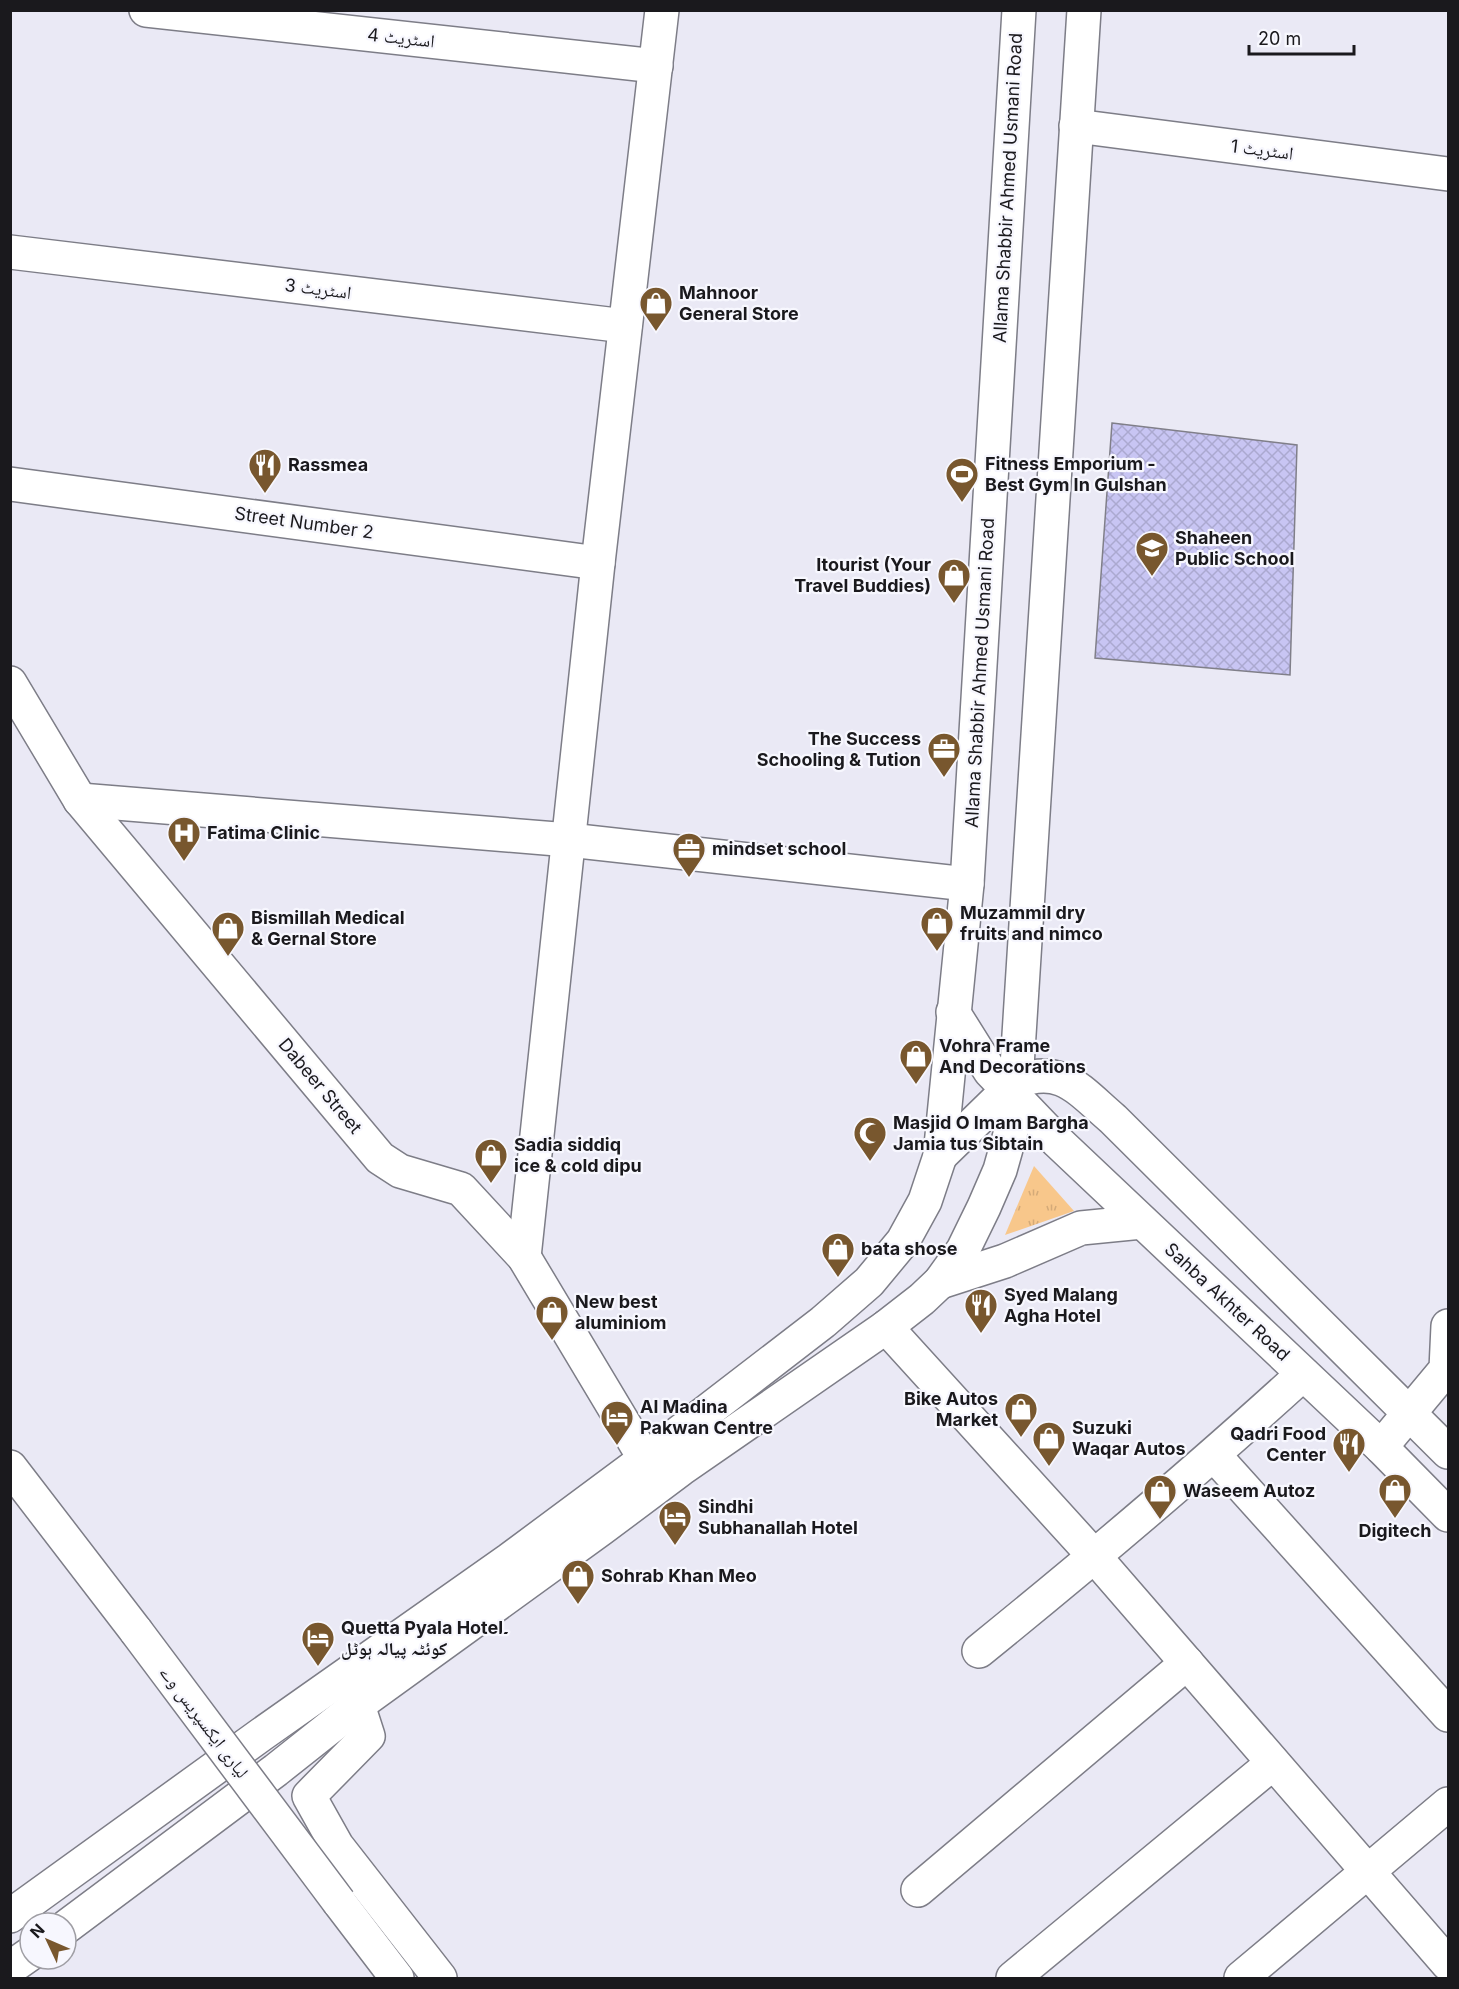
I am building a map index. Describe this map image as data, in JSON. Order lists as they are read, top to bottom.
{
  "streets": {
    "main road": [
      "اسٹریٹ 4",
      "اسٹریٹ 1",
      "Allama Shabbir Ahmed Usmani Road",
      "اسٹریٹ 3",
      "Street Number 2",
      "Dabeer Street",
      "Sahba Akhter Road",
      "لیاری ایکسپریس وے"
    ]
  },
  "crossings": [
    ["Allama Shabbir Ahmed Usmani Road", "Sahba Akhter Road"]
  ],
  "places": {
    "shop": [
      "Mahnoor General Store",
      "Itourist (Your Travel Buddies)",
      "Muzammil dry fruits and nimco",
      "Bismillah Medical & Gernal Store",
      "Vohra Frame And Decorations",
      "Sadia siddiq ice & cold dipu",
      "bata shose",
      "New best aluminiom",
      "Bike Autos Market",
      "Suzuki Waqar Autos",
      "Digitech",
      "Waseem Autoz",
      "Sohrab Khan Meo"
    ],
    "restaurant": ["Rassmea", "Syed Malang Agha Hotel", "Qadri Food Center"],
    "sports": ["Fitness Emporium - Best Gym In Gulshan"],
    "school or university": ["Shaheen Public School"],
    "office": ["The Success Schooling & Tution", "mindset school"],
    "hospital": ["Fatima Clinic"],
    "mosque": ["Masjid O Imam Bargha Jamia tus Sibtain"],
    "hotel": ["Al Madina Pakwan Centre", "Sindhi Subhanallah Hotel", "Quetta Pyala Hotel۔ کوئٹہ پیالہ ہوٹل"]
  },
  "scale_bar": "20 m",
  "north": "top left"
}
